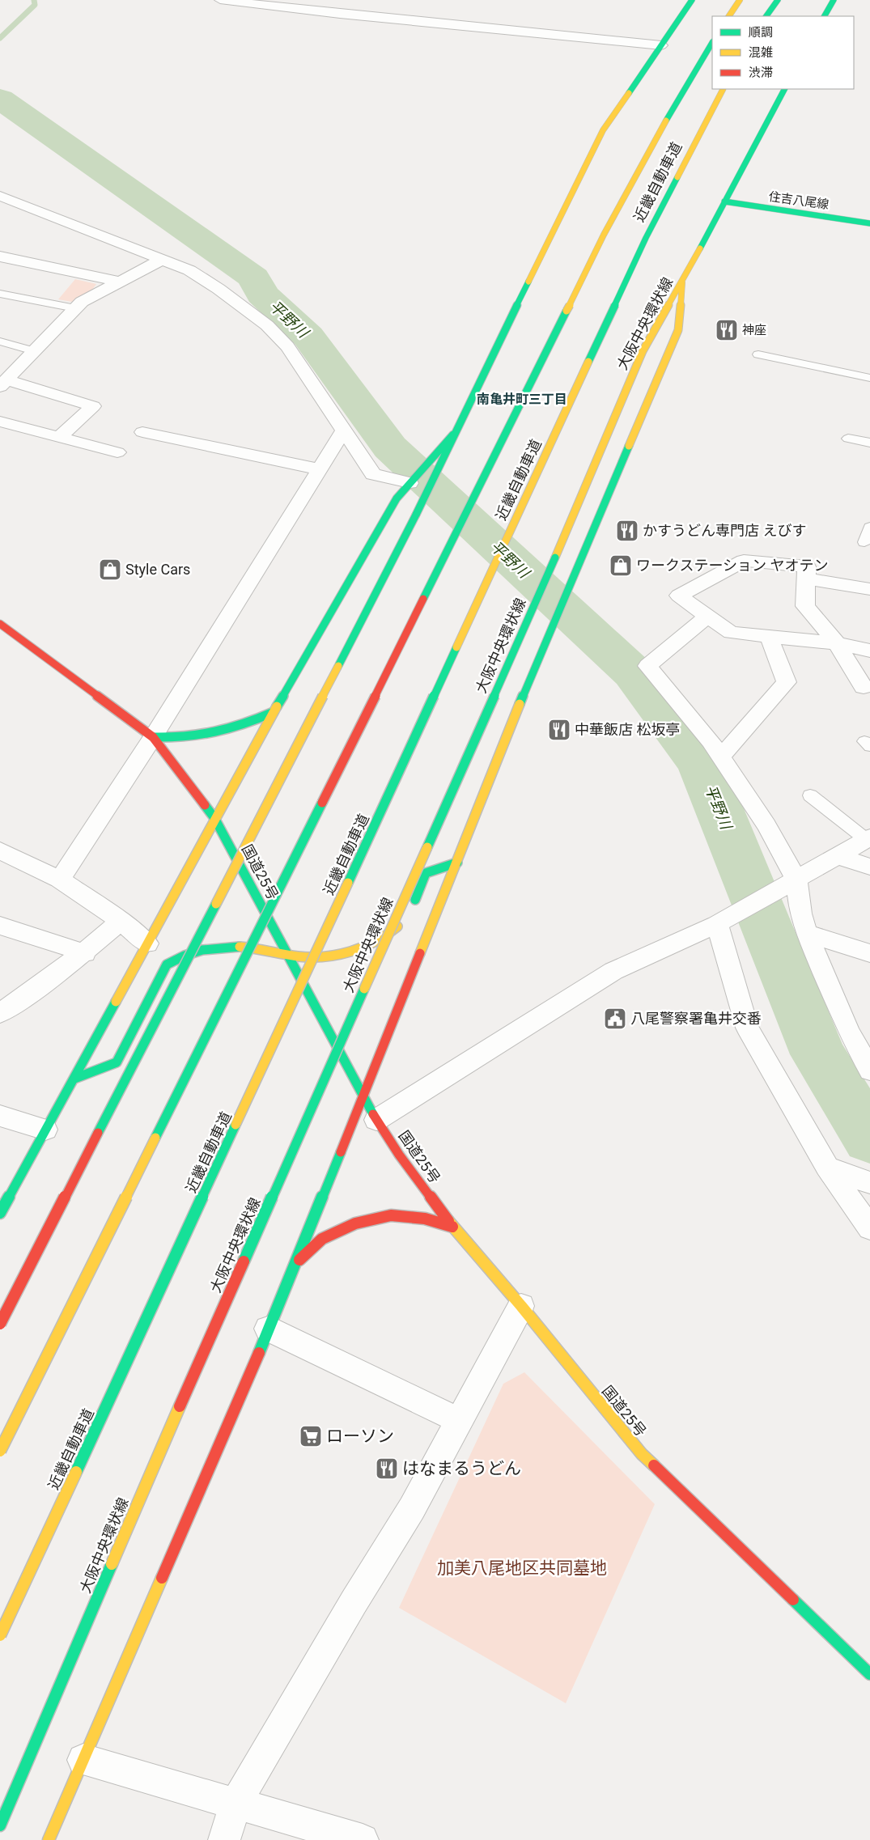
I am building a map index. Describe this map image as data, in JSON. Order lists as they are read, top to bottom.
{
  "streets": {
    "main road": [
      "近畿自動車道",
      "住吉八尾線",
      "大阪中央環状線",
      "国道25号"
    ]
  },
  "crossings": [
    ["住吉八尾線", "大阪中央環状線"]
  ],
  "districts": ["南亀井町三丁目"],
  "water": ["平野川"],
  "parks": ["加美八尾地区共同墓地"],
  "places": {
    "restaurant": [
      "神座",
      "かすうどん専門店 えびす",
      "中華飯店 松坂亭",
      "はなまるうどん"
    ],
    "shop": ["ワークステーション ヤオテン", "Style Cars"],
    "public building": ["八尾警察署亀井交番"],
    "supermarket": ["ローソン"]
  },
  "legend": ["順調", "混雑", "渋滞"]
}
